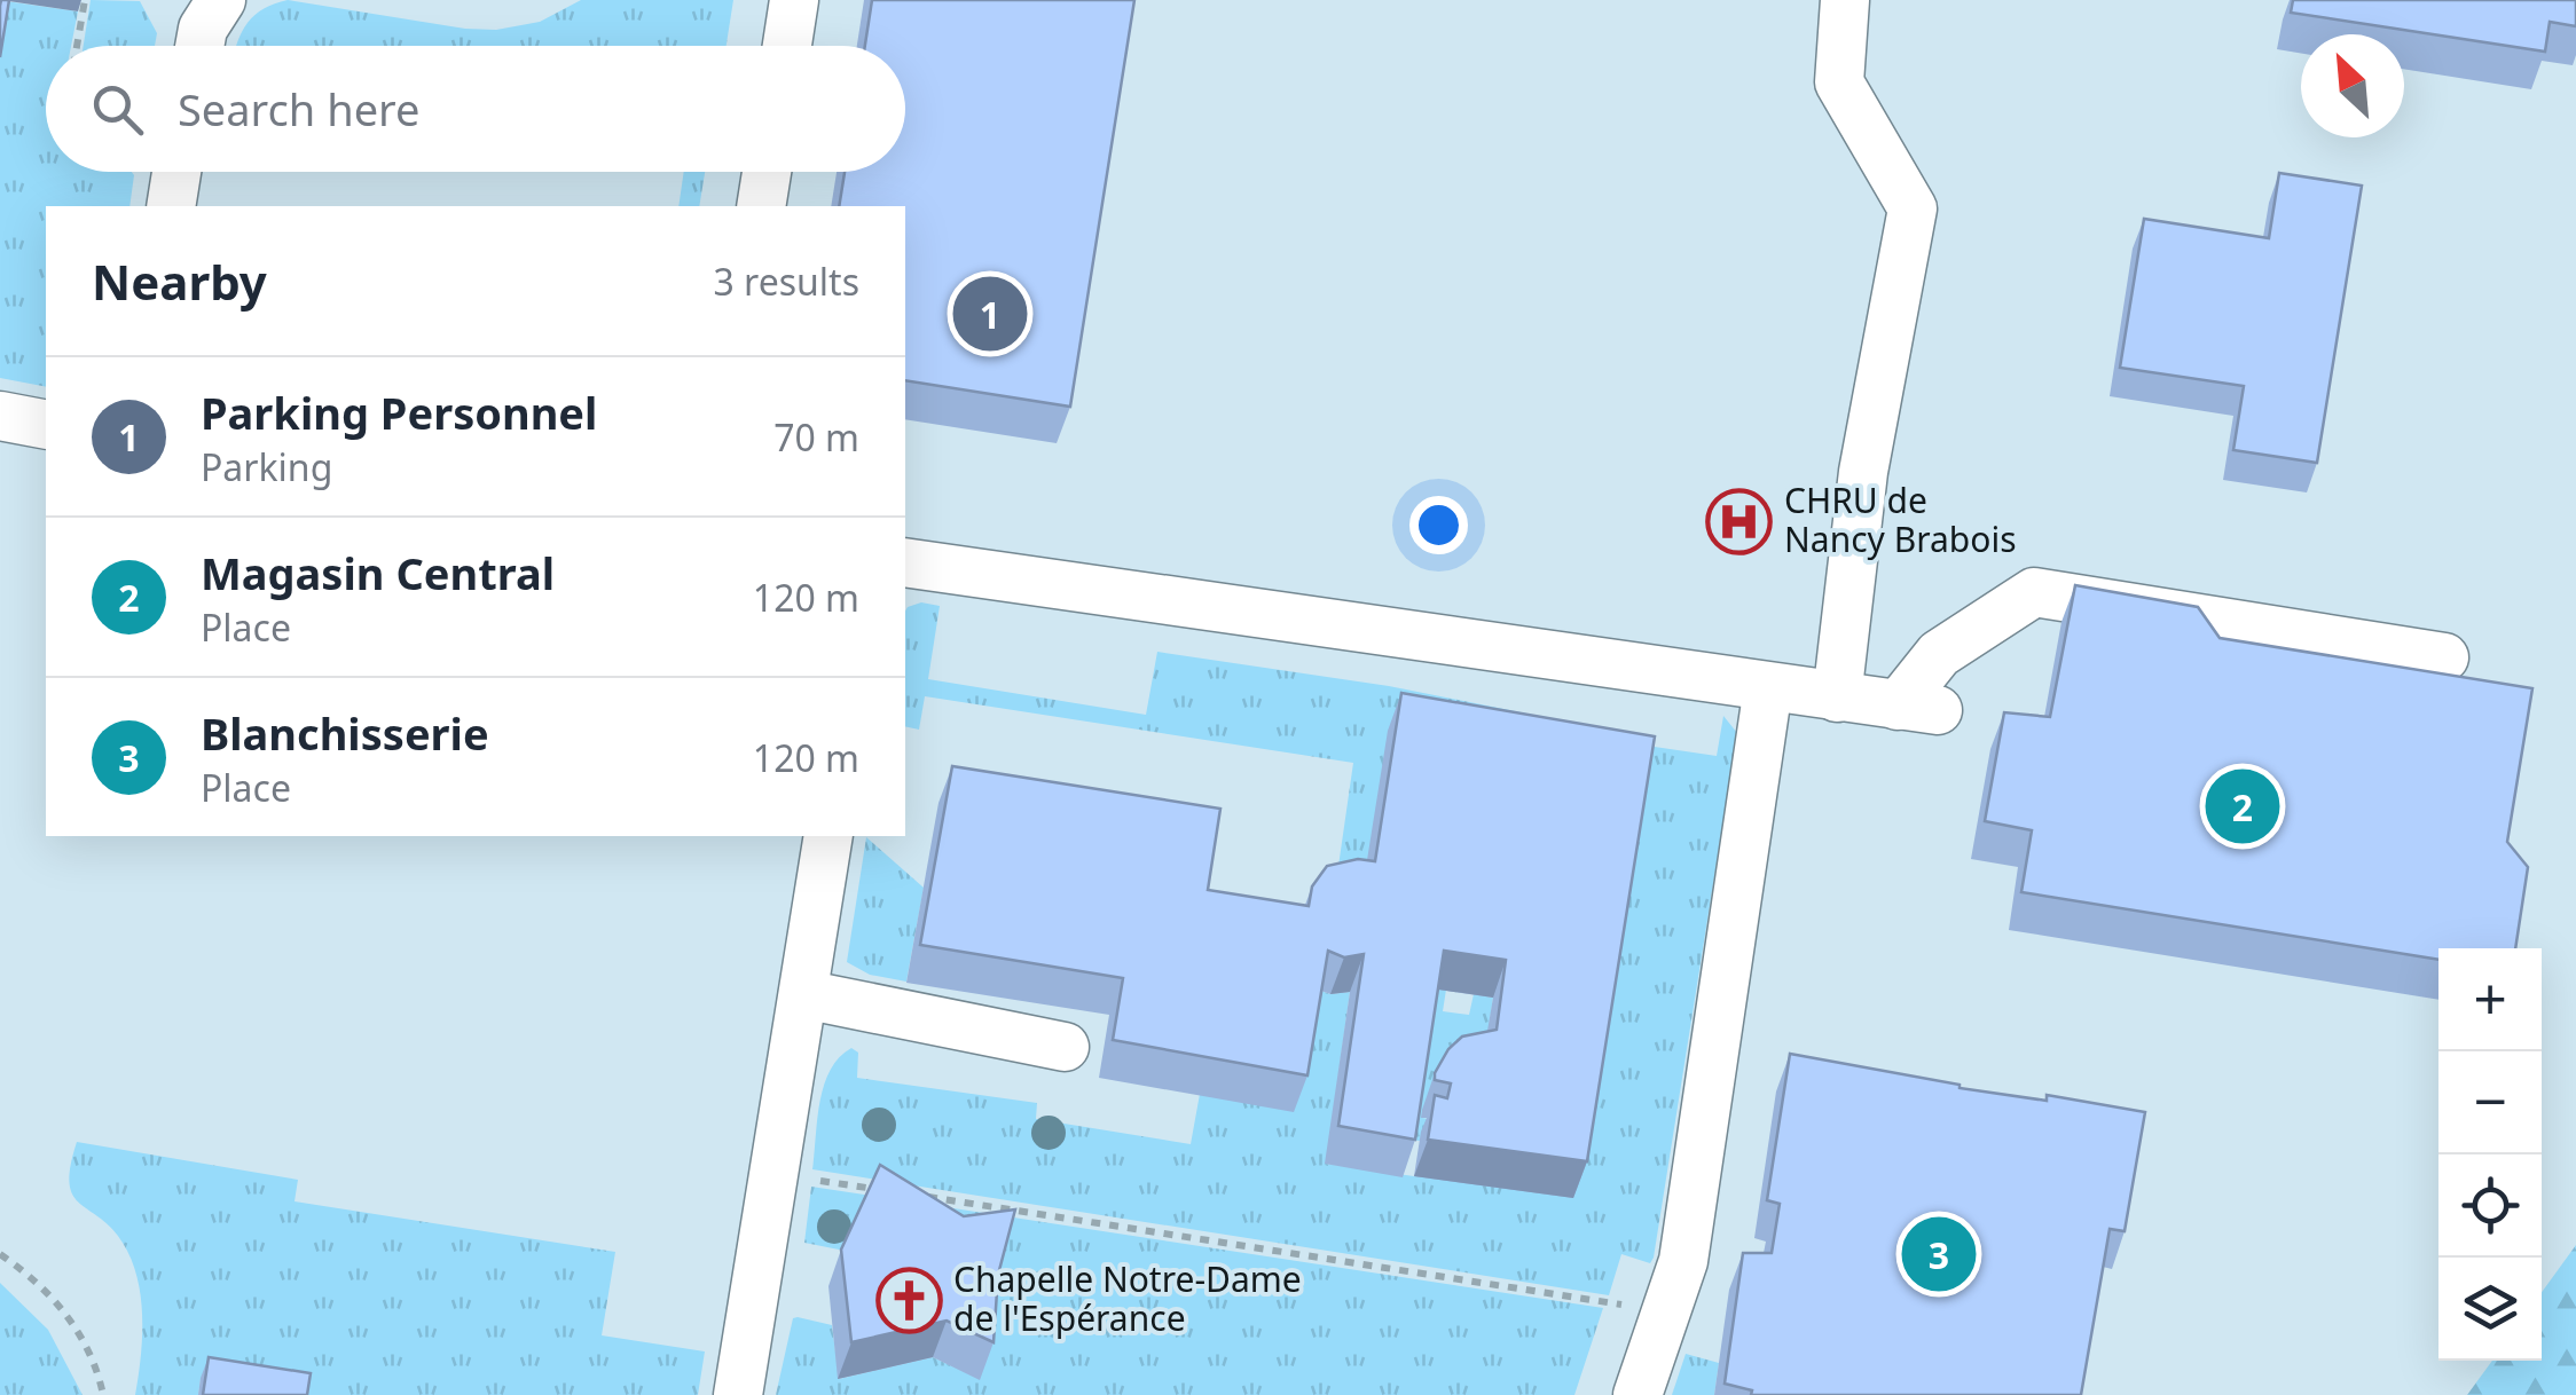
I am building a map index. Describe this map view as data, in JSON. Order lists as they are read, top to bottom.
{
  "places": {
    "hospital": ["CHRU de Nancy Brabois"],
    "church": ["Chapelle Notre-Dame de l'Espérance"]
  },
  "north": "top left",
  "page": {
    "search": "Search here",
    "heading": ["Nearby", "3 results"],
    "pins": ["1", "2", "3"],
    "list": [
      {
        "mark": "1",
        "name": "Parking Personnel",
        "note": "Parking",
        "value": "70 m"
      },
      {
        "mark": "2",
        "name": "Magasin Central",
        "note": "Place",
        "value": "120 m"
      },
      {
        "mark": "3",
        "name": "Blanchisserie",
        "note": "Place",
        "value": "120 m"
      }
    ],
    "map_buttons": ["+", "−"]
  }
}
